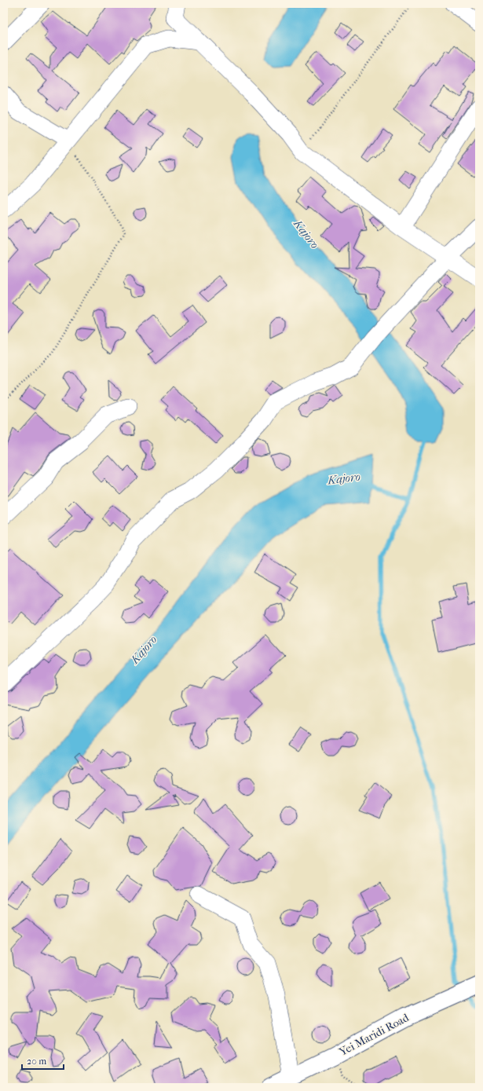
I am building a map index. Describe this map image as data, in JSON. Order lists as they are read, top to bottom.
{
  "streets": {
    "main road": ["Yei Maridi Road"]
  },
  "water": ["Kajoro"],
  "scale_bar": "20 m"
}
